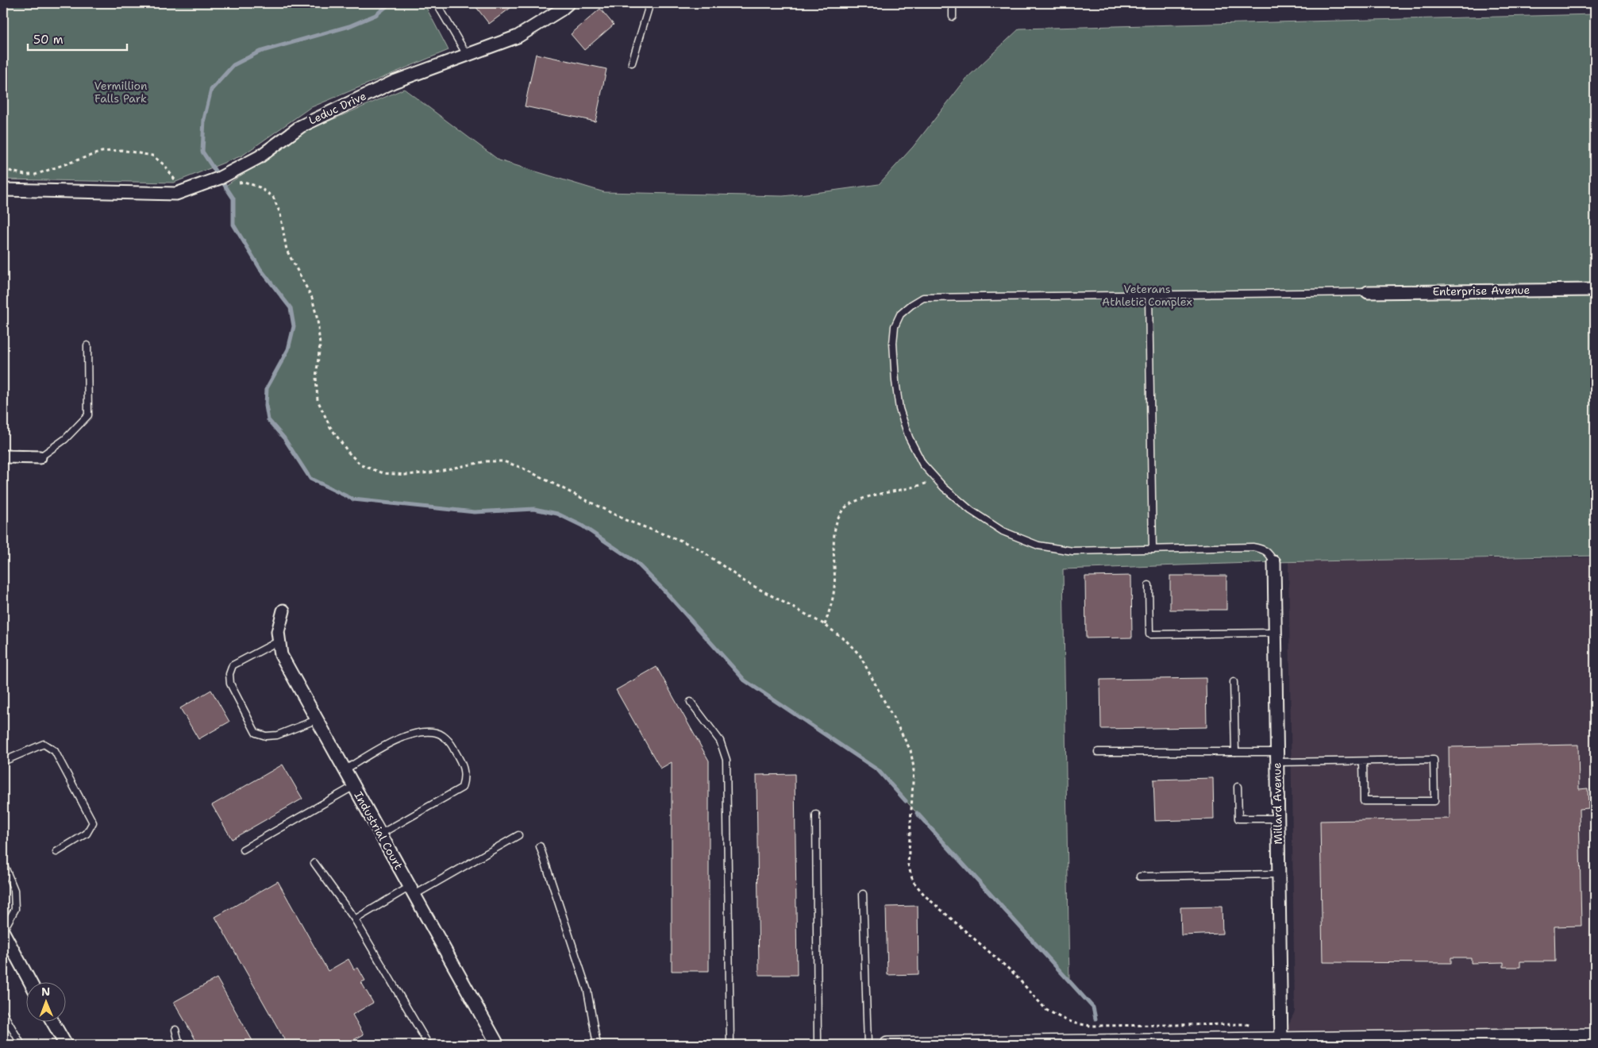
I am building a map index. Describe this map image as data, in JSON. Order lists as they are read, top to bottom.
{
  "streets": {
    "street": [
      "Leduc Drive",
      "Enterprise Avenue",
      "Millard Avenue",
      "Industrial Court"
    ]
  },
  "parks": ["Vermillion Falls Park", "Veterans Athletic Complex"],
  "scale_bar": "50 m",
  "north": "top"
}
